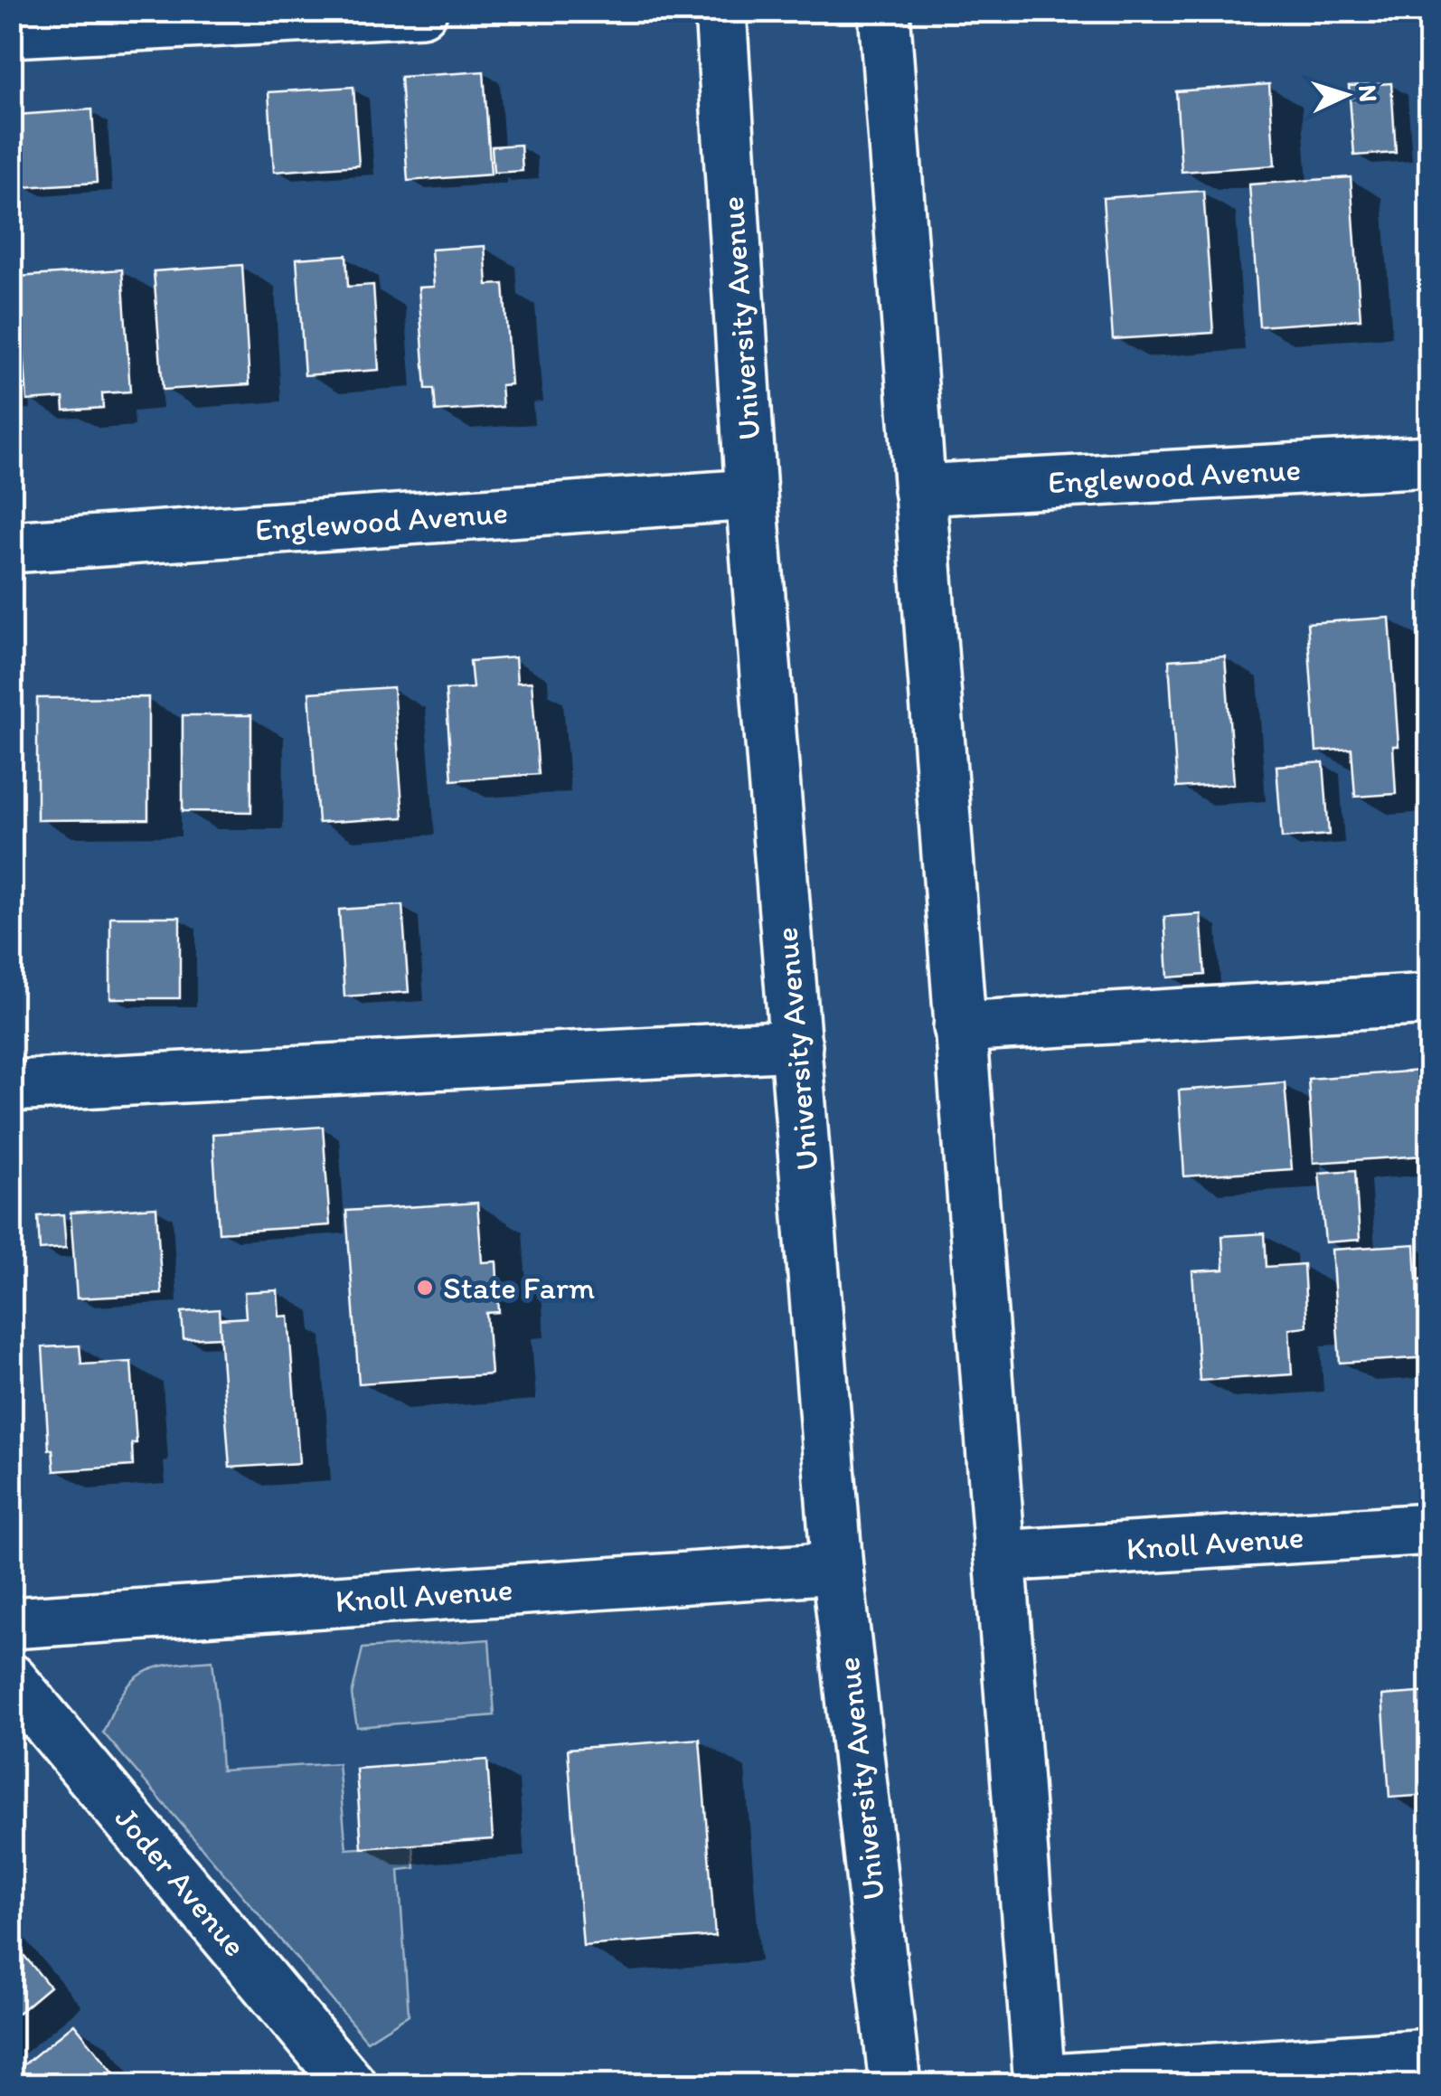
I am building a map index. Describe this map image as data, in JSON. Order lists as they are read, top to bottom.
{
  "streets": {
    "main road": [
      "University Avenue",
      "Englewood Avenue",
      "Knoll Avenue",
      "Joder Avenue"
    ]
  },
  "crossings": [
    ["University Avenue", "Englewood Avenue"],
    ["University Avenue", "Knoll Avenue"]
  ],
  "places": ["State Farm"],
  "north": "right"
}
